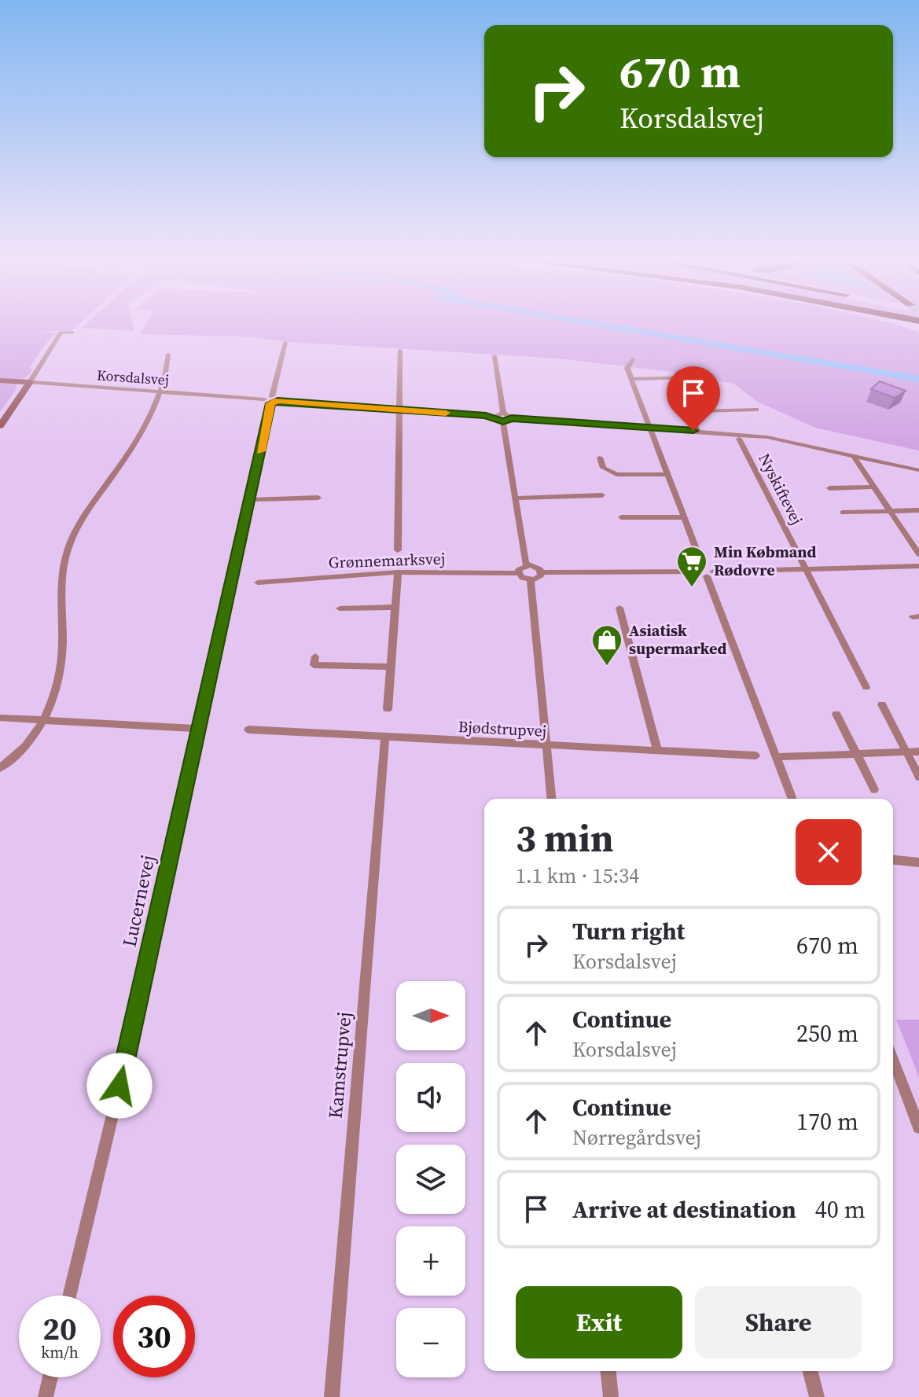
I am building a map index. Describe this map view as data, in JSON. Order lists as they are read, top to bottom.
{
  "streets": {
    "street": [
      "Korsdalsvej",
      "Nyskiftevej",
      "Grønnemarksvej",
      "Bjødstrupvej",
      "Lucernevej",
      "Kamstrupvej"
    ]
  },
  "crossings": [
    ["Korsdalsvej", "Lucernevej"],
    ["Bjødstrupvej", "Kamstrupvej"]
  ],
  "places": {
    "supermarket": ["Min Købmand Rødovre"],
    "shop": ["Asiatisk supermarked"]
  },
  "north": "right",
  "page": {
    "turn": ["670 m", "Korsdalsvej"],
    "heading": ["3 min", "1.1 km · 15:34"],
    "list": [
      {
        "name": "Turn right",
        "note": "Korsdalsvej",
        "value": "670 m"
      },
      {
        "name": "Continue",
        "note": "Korsdalsvej",
        "value": "250 m"
      },
      {
        "name": "Continue",
        "note": "Nørregårdsvej",
        "value": "170 m"
      },
      {
        "name": "Arrive at destination",
        "value": "40 m"
      }
    ],
    "map_buttons": ["+", "−"],
    "buttons": ["Exit", "Share"],
    "speed": "20 km/h",
    "limit": "30"
  }
}
